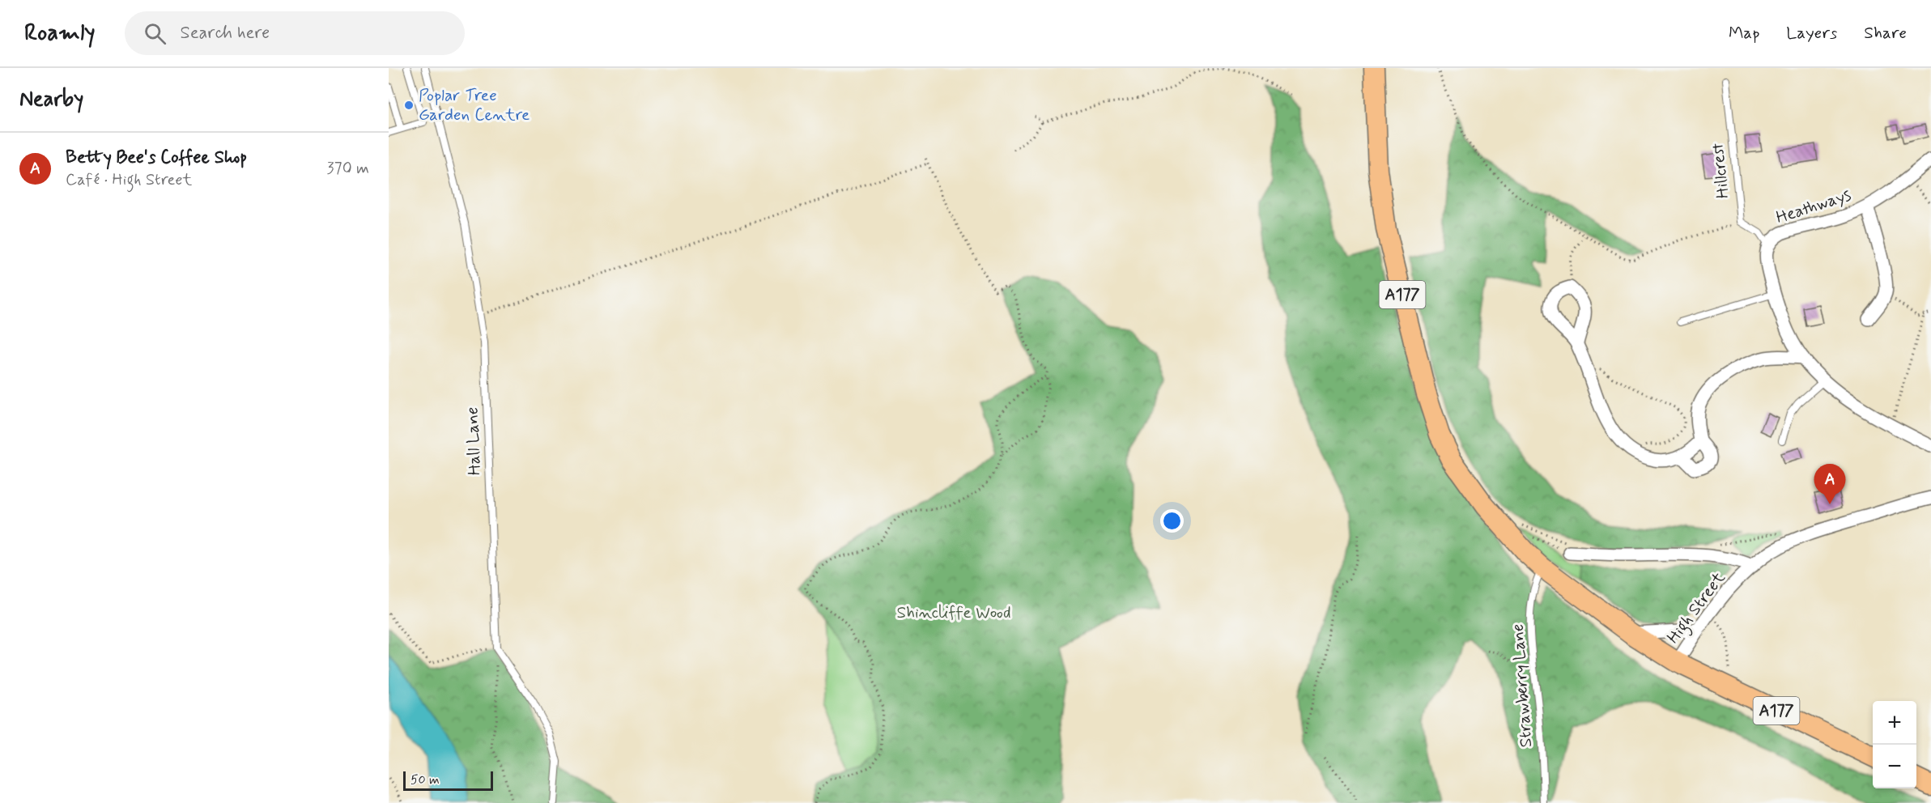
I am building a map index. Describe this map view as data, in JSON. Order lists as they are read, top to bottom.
{
  "streets": {
    "main road": ["A177"],
    "street": ["Heathways", "High Street"],
    "lane": ["Hillcrest", "Hall Lane", "Strawberry Lane"]
  },
  "crossings": [
    ["A177", "High Street"],
    ["A177", "Strawberry Lane"]
  ],
  "parks": ["Shincliffe Wood"],
  "places": ["Poplar Tree Garden Centre"],
  "scale_bar": "50 m",
  "page": {
    "header": "Roamly",
    "search": "Search here",
    "nav": ["Map", "Layers", "Share"],
    "heading": "Nearby",
    "list": [
      {
        "mark": "A",
        "name": "Betty Bee's Coffee Shop",
        "note": "Café · High Street",
        "value": "370 m"
      }
    ],
    "pins": "A",
    "map_buttons": ["+", "−"],
    "scale": "50 m"
  }
}
